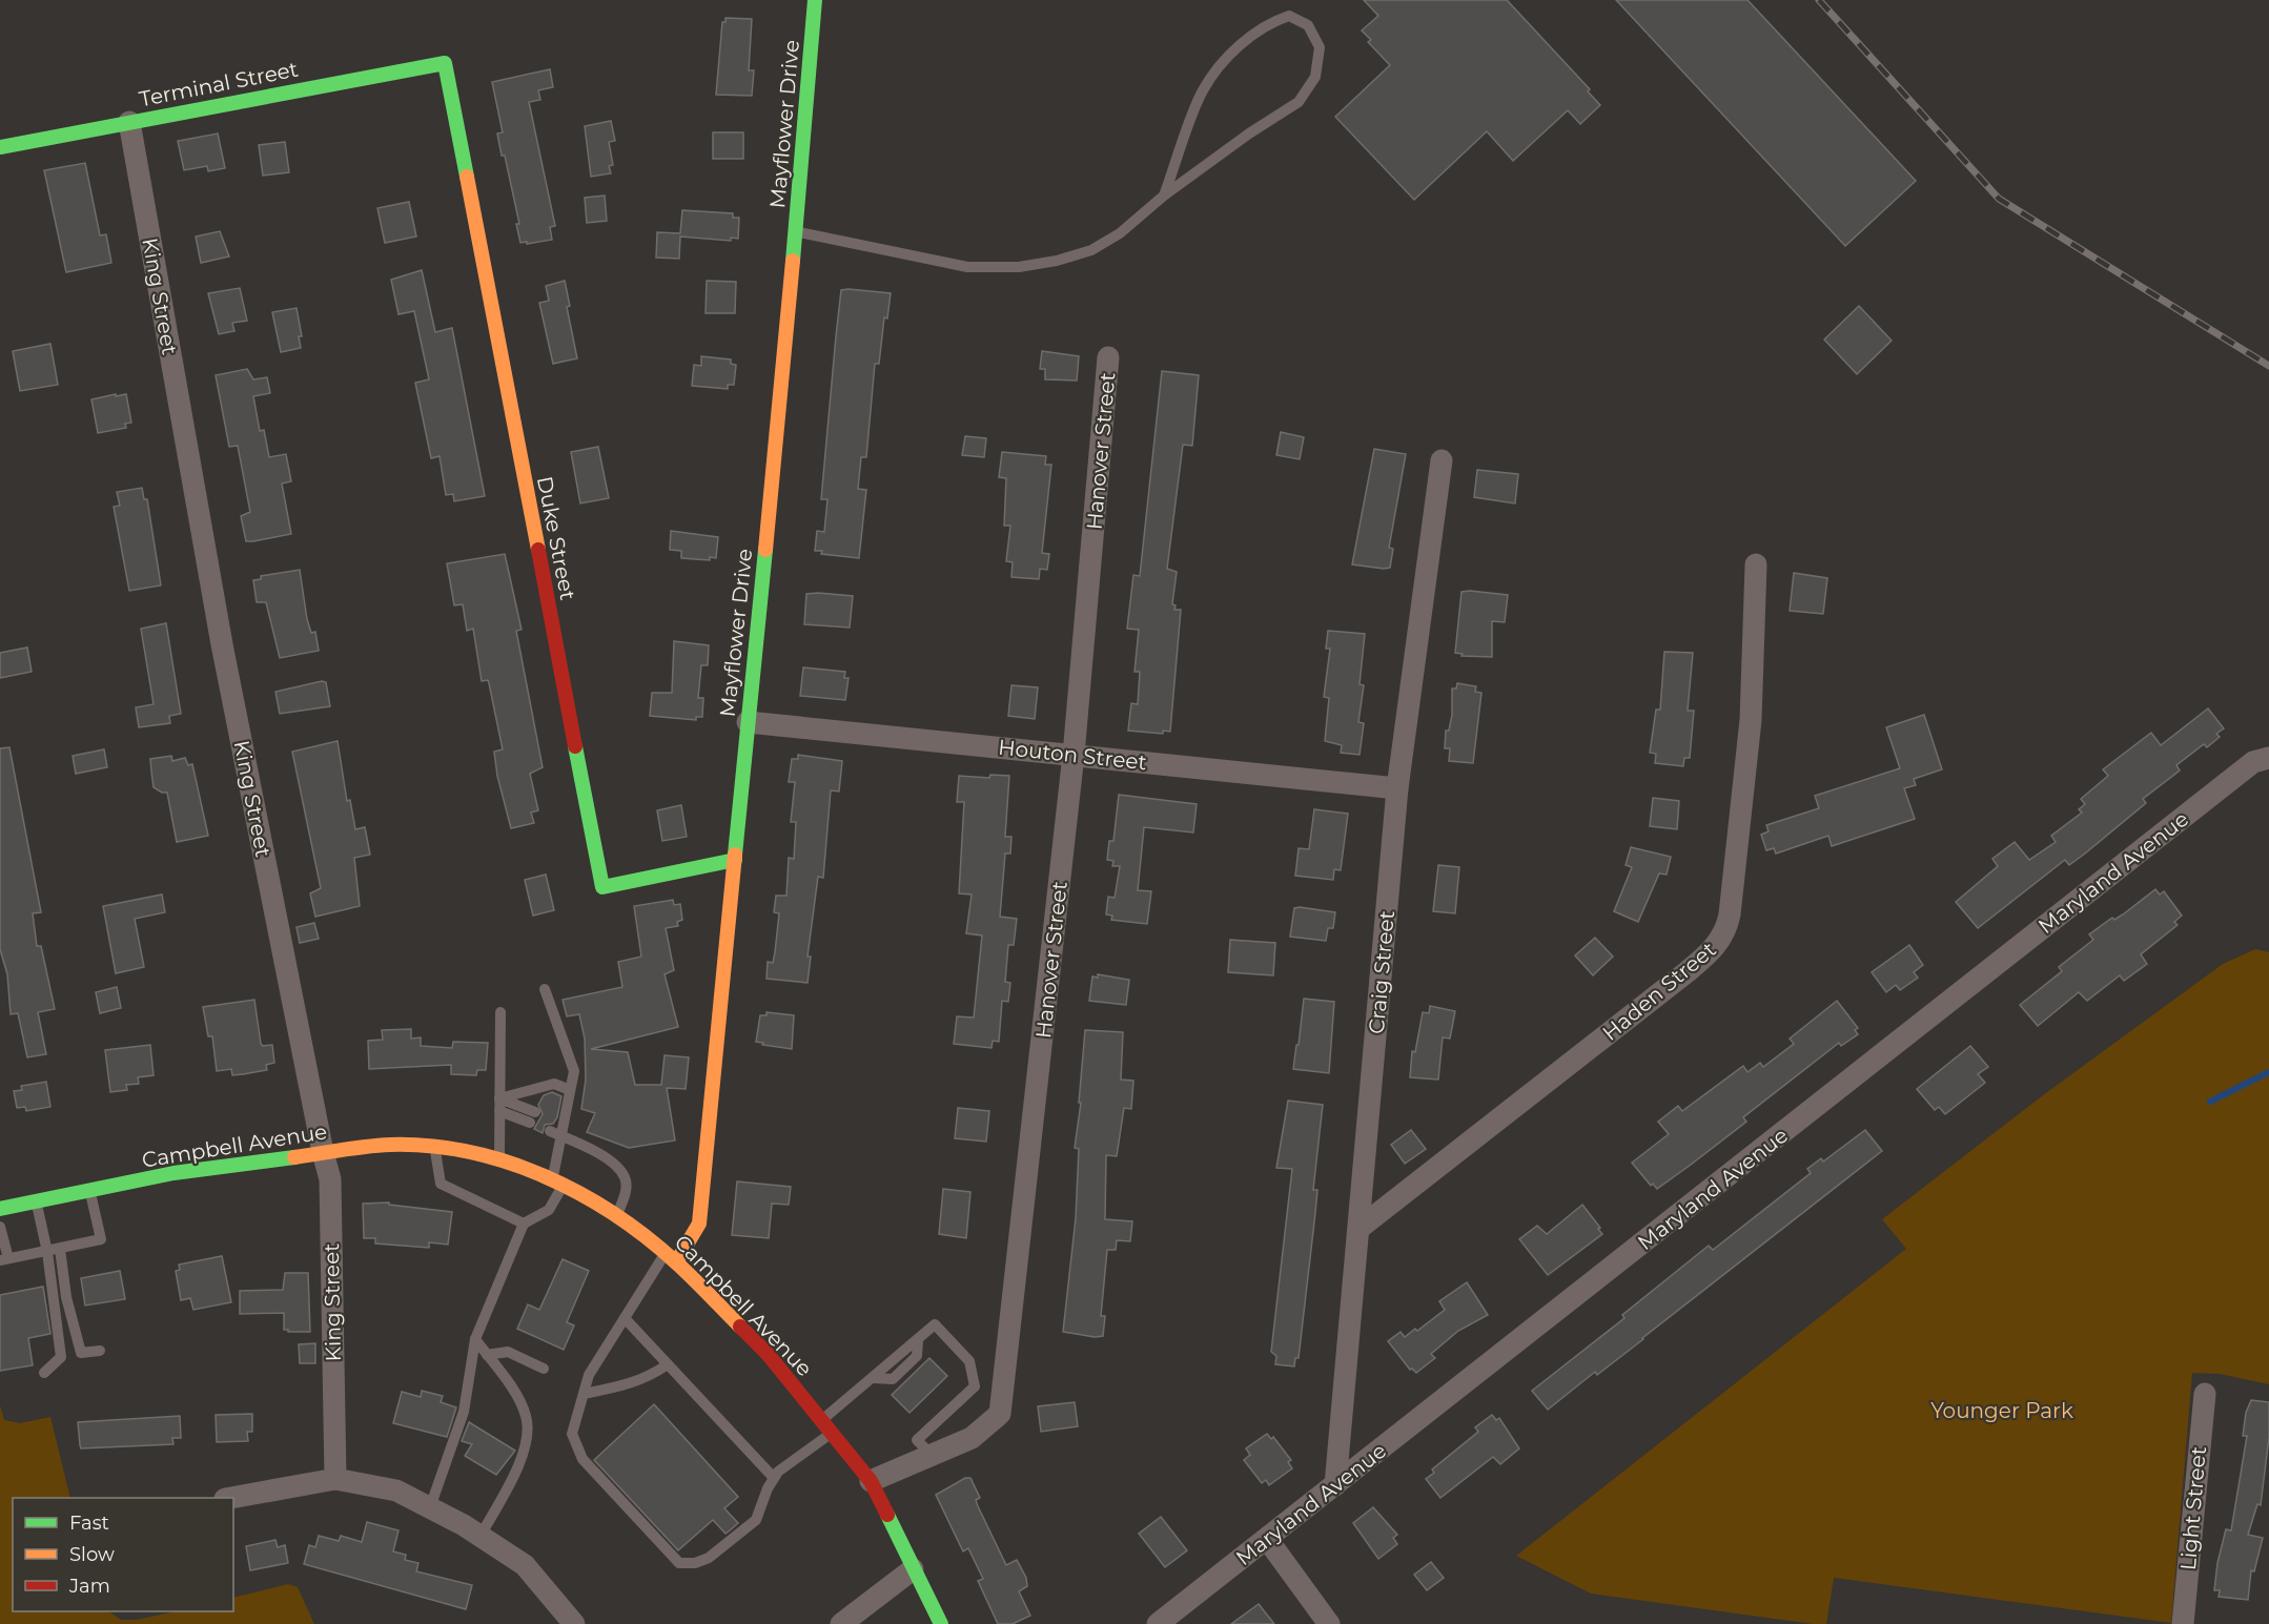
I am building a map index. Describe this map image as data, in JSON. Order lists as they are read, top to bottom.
{
  "streets": {
    "street": [
      "Terminal Street",
      "Mayflower Drive",
      "King Street",
      "Hanover Street",
      "Duke Street",
      "Houton Street",
      "Maryland Avenue",
      "Craig Street",
      "Haden Street",
      "Campbell Avenue",
      "Light Street"
    ]
  },
  "crossings": [
    ["Terminal Street", "King Street"],
    ["Terminal Street", "Duke Street"],
    ["Mayflower Drive", "Duke Street"],
    ["Mayflower Drive", "Houton Street"],
    ["Mayflower Drive", "Campbell Avenue"],
    ["King Street", "Campbell Avenue"],
    ["Hanover Street", "Houton Street"],
    ["Hanover Street", "Campbell Avenue"],
    ["Houton Street", "Craig Street"],
    ["Maryland Avenue", "Craig Street"],
    ["Craig Street", "Haden Street"]
  ],
  "parks": ["Younger Park"],
  "legend": ["Fast", "Slow", "Jam"]
}
